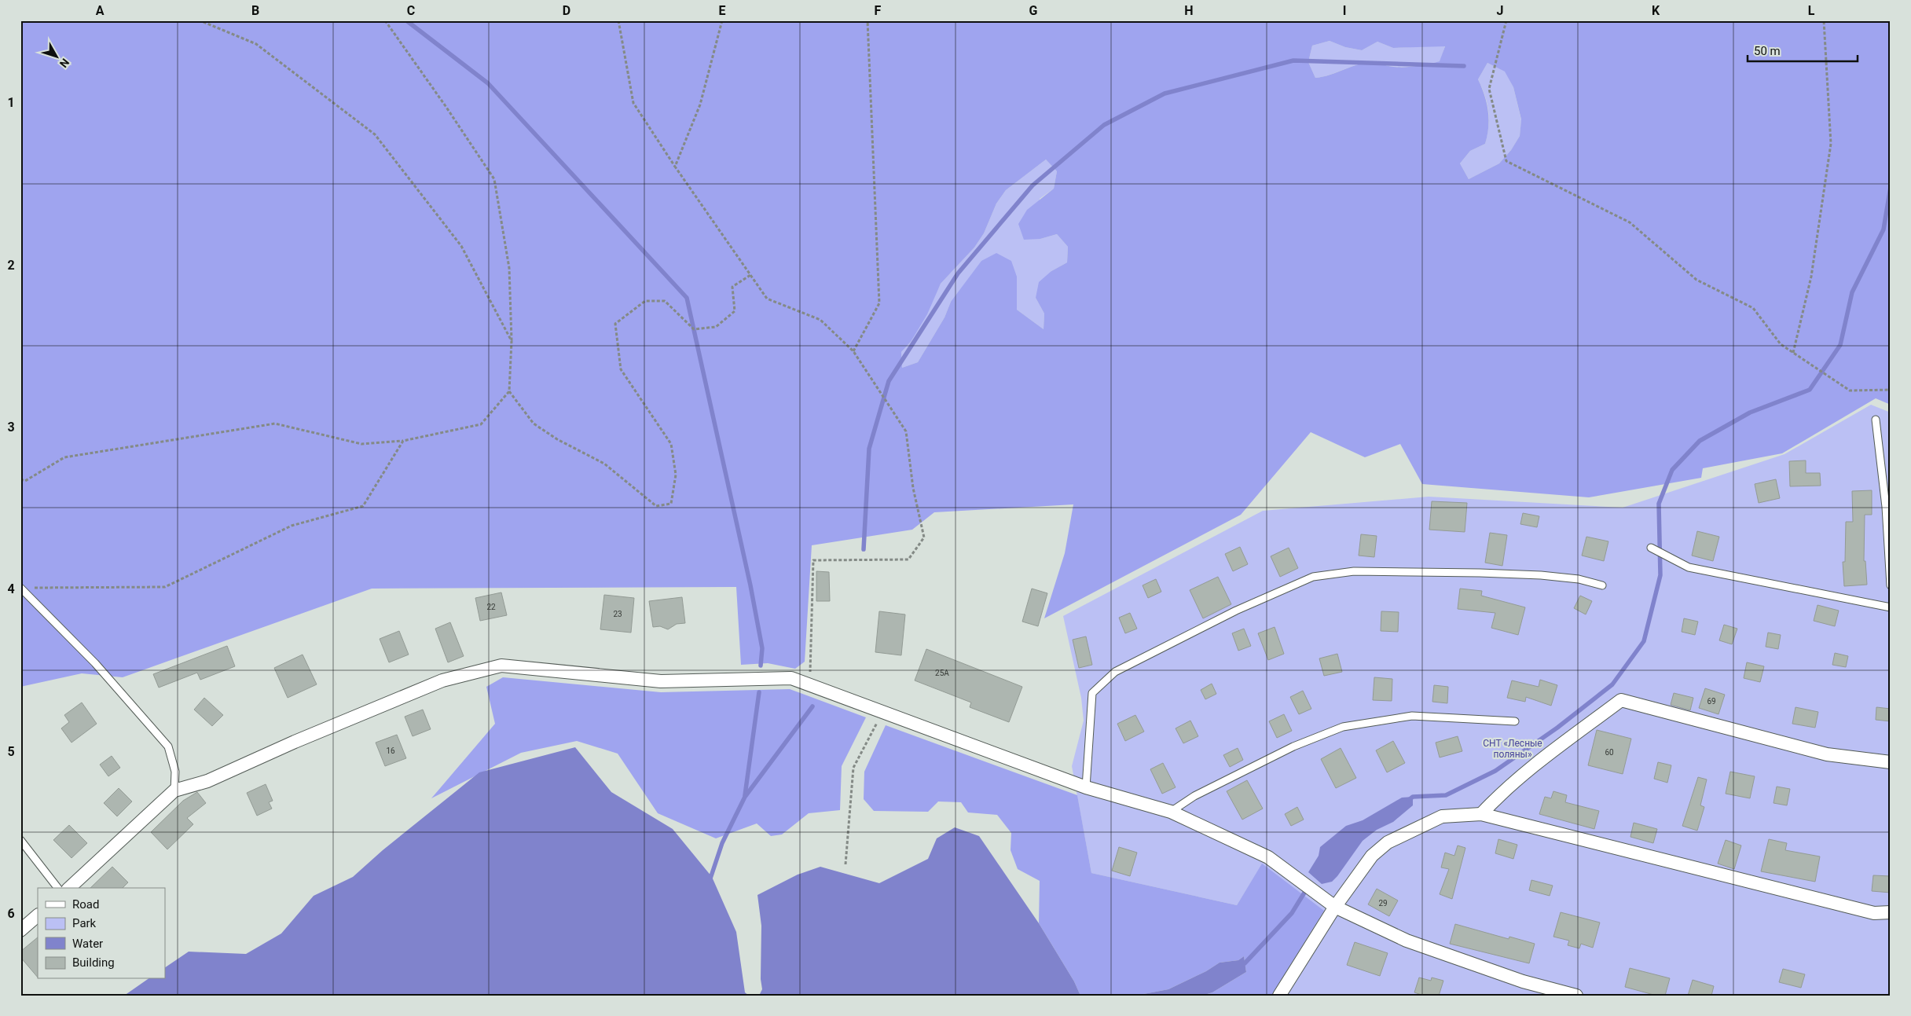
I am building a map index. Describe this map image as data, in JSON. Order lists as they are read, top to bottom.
{
  "parks": ["СНТ «Лесные поляны»"],
  "house_numbers": [
    "22",
    "23",
    "25А",
    "69",
    "16",
    "60",
    "29"
  ],
  "legend": [
    "Road",
    "Park",
    "Water",
    "Building"
  ],
  "scale_bar": "50 m",
  "north": "bottom right",
  "grid": {
    "columns": [
      "A",
      "B",
      "C",
      "D",
      "E",
      "F",
      "G",
      "H",
      "I",
      "J",
      "K",
      "L"
    ],
    "rows": [
      "1",
      "2",
      "3",
      "4",
      "5",
      "6"
    ]
  }
}
